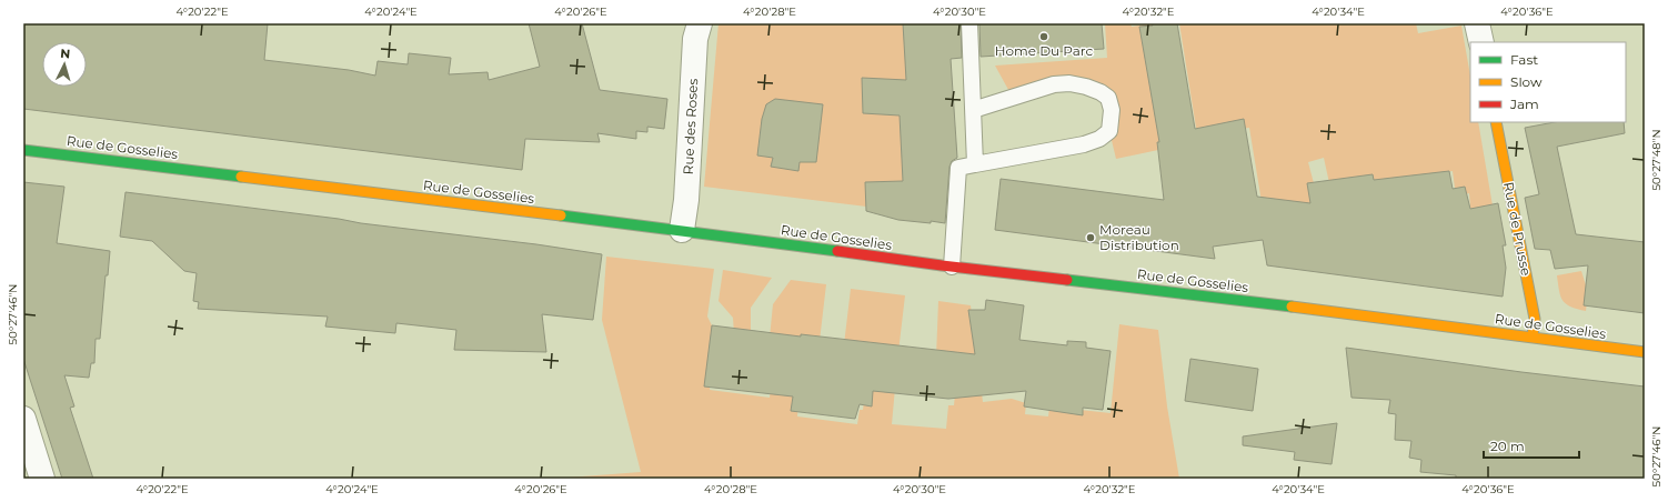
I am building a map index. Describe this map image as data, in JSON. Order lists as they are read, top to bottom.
{
  "streets": {
    "main road": ["Rue de Gosselies", "Rue de Prusse"],
    "street": ["Rue des Roses"]
  },
  "crossings": [
    ["Rue des Roses", "Rue de Gosselies"],
    ["Rue de Gosselies", "Rue de Prusse"]
  ],
  "places": ["Home Du Parc", "Moreau Distribution"],
  "legend": ["Fast", "Slow", "Jam"],
  "scale_bar": "20 m",
  "north": "top",
  "coordinates": [
    "4°20'22\"E",
    "4°20'24\"E",
    "4°20'26\"E",
    "4°20'28\"E",
    "4°20'30\"E",
    "4°20'32\"E",
    "4°20'34\"E",
    "4°20'36\"E",
    "50°27'48\"N",
    "50°27'46\"N"
  ]
}
